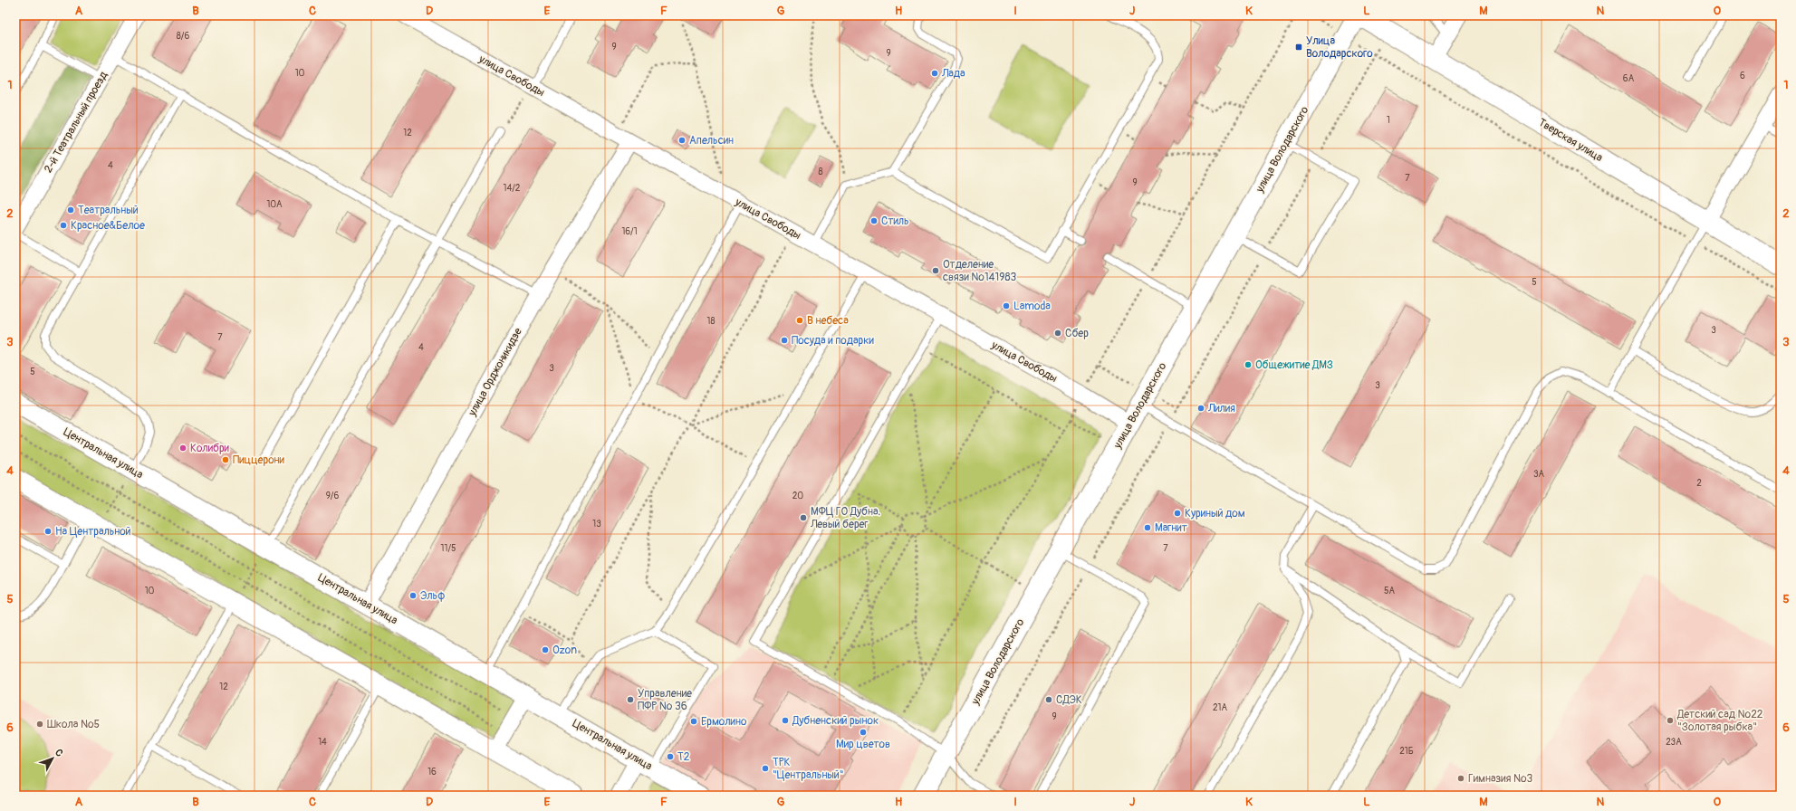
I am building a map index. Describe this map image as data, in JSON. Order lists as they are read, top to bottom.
{
  "streets": {
    "main road": ["Тверская улица", "улица Володарского"],
    "street": [
      "улица Свободы",
      "2-й Театральный проезд",
      "улица Орджоникидзе",
      "Центральная улица"
    ]
  },
  "crossings": [
    ["улица Свободы", "улица Володарского"],
    ["улица Свободы", "улица Орджоникидзе"],
    ["улица Орджоникидзе", "Центральная улица"]
  ],
  "places": {
    "transit": ["Улица Володарского"],
    "other": [
      "Лада",
      "Апельсин",
      "Театральный",
      "Стиль",
      "Красное&Белое",
      "Отделение связи №141983",
      "Lamoda",
      "В небеса",
      "Сбер",
      "Посуда и подарки",
      "Общежитие ДМЗ",
      "Лилия",
      "Колибри",
      "Пиццерони",
      "Куриный дом",
      "МФЦ ГО Дубна. Левый берег",
      "Магнит",
      "На Центральной",
      "Эльф",
      "Ozon",
      "Управление ПФР № 36",
      "СДЭК",
      "Дубненский рынок",
      "Детский сад №22 \"Золотая рыбка\"",
      "Ермолино",
      "Школа №5",
      "Мир цветов",
      "T2",
      "ТРК \"Центральный\"",
      "Гимназия №3"
    ]
  },
  "house_numbers": [
    "8/6",
    "9",
    "9",
    "10",
    "6",
    "6А",
    "1",
    "12",
    "4",
    "8",
    "7",
    "9",
    "14/2",
    "10А",
    "16/1",
    "5",
    "18",
    "3",
    "7",
    "4",
    "3",
    "5",
    "3",
    "3А",
    "2",
    "9/6",
    "20",
    "13",
    "11/5",
    "7",
    "10",
    "5А",
    "12",
    "21А",
    "9",
    "14",
    "23А",
    "21Б",
    "16"
  ],
  "north": "top right",
  "grid": {
    "columns": [
      "A",
      "B",
      "C",
      "D",
      "E",
      "F",
      "G",
      "H",
      "I",
      "J",
      "K",
      "L",
      "M",
      "N",
      "O"
    ],
    "rows": [
      "1",
      "2",
      "3",
      "4",
      "5",
      "6"
    ]
  }
}
